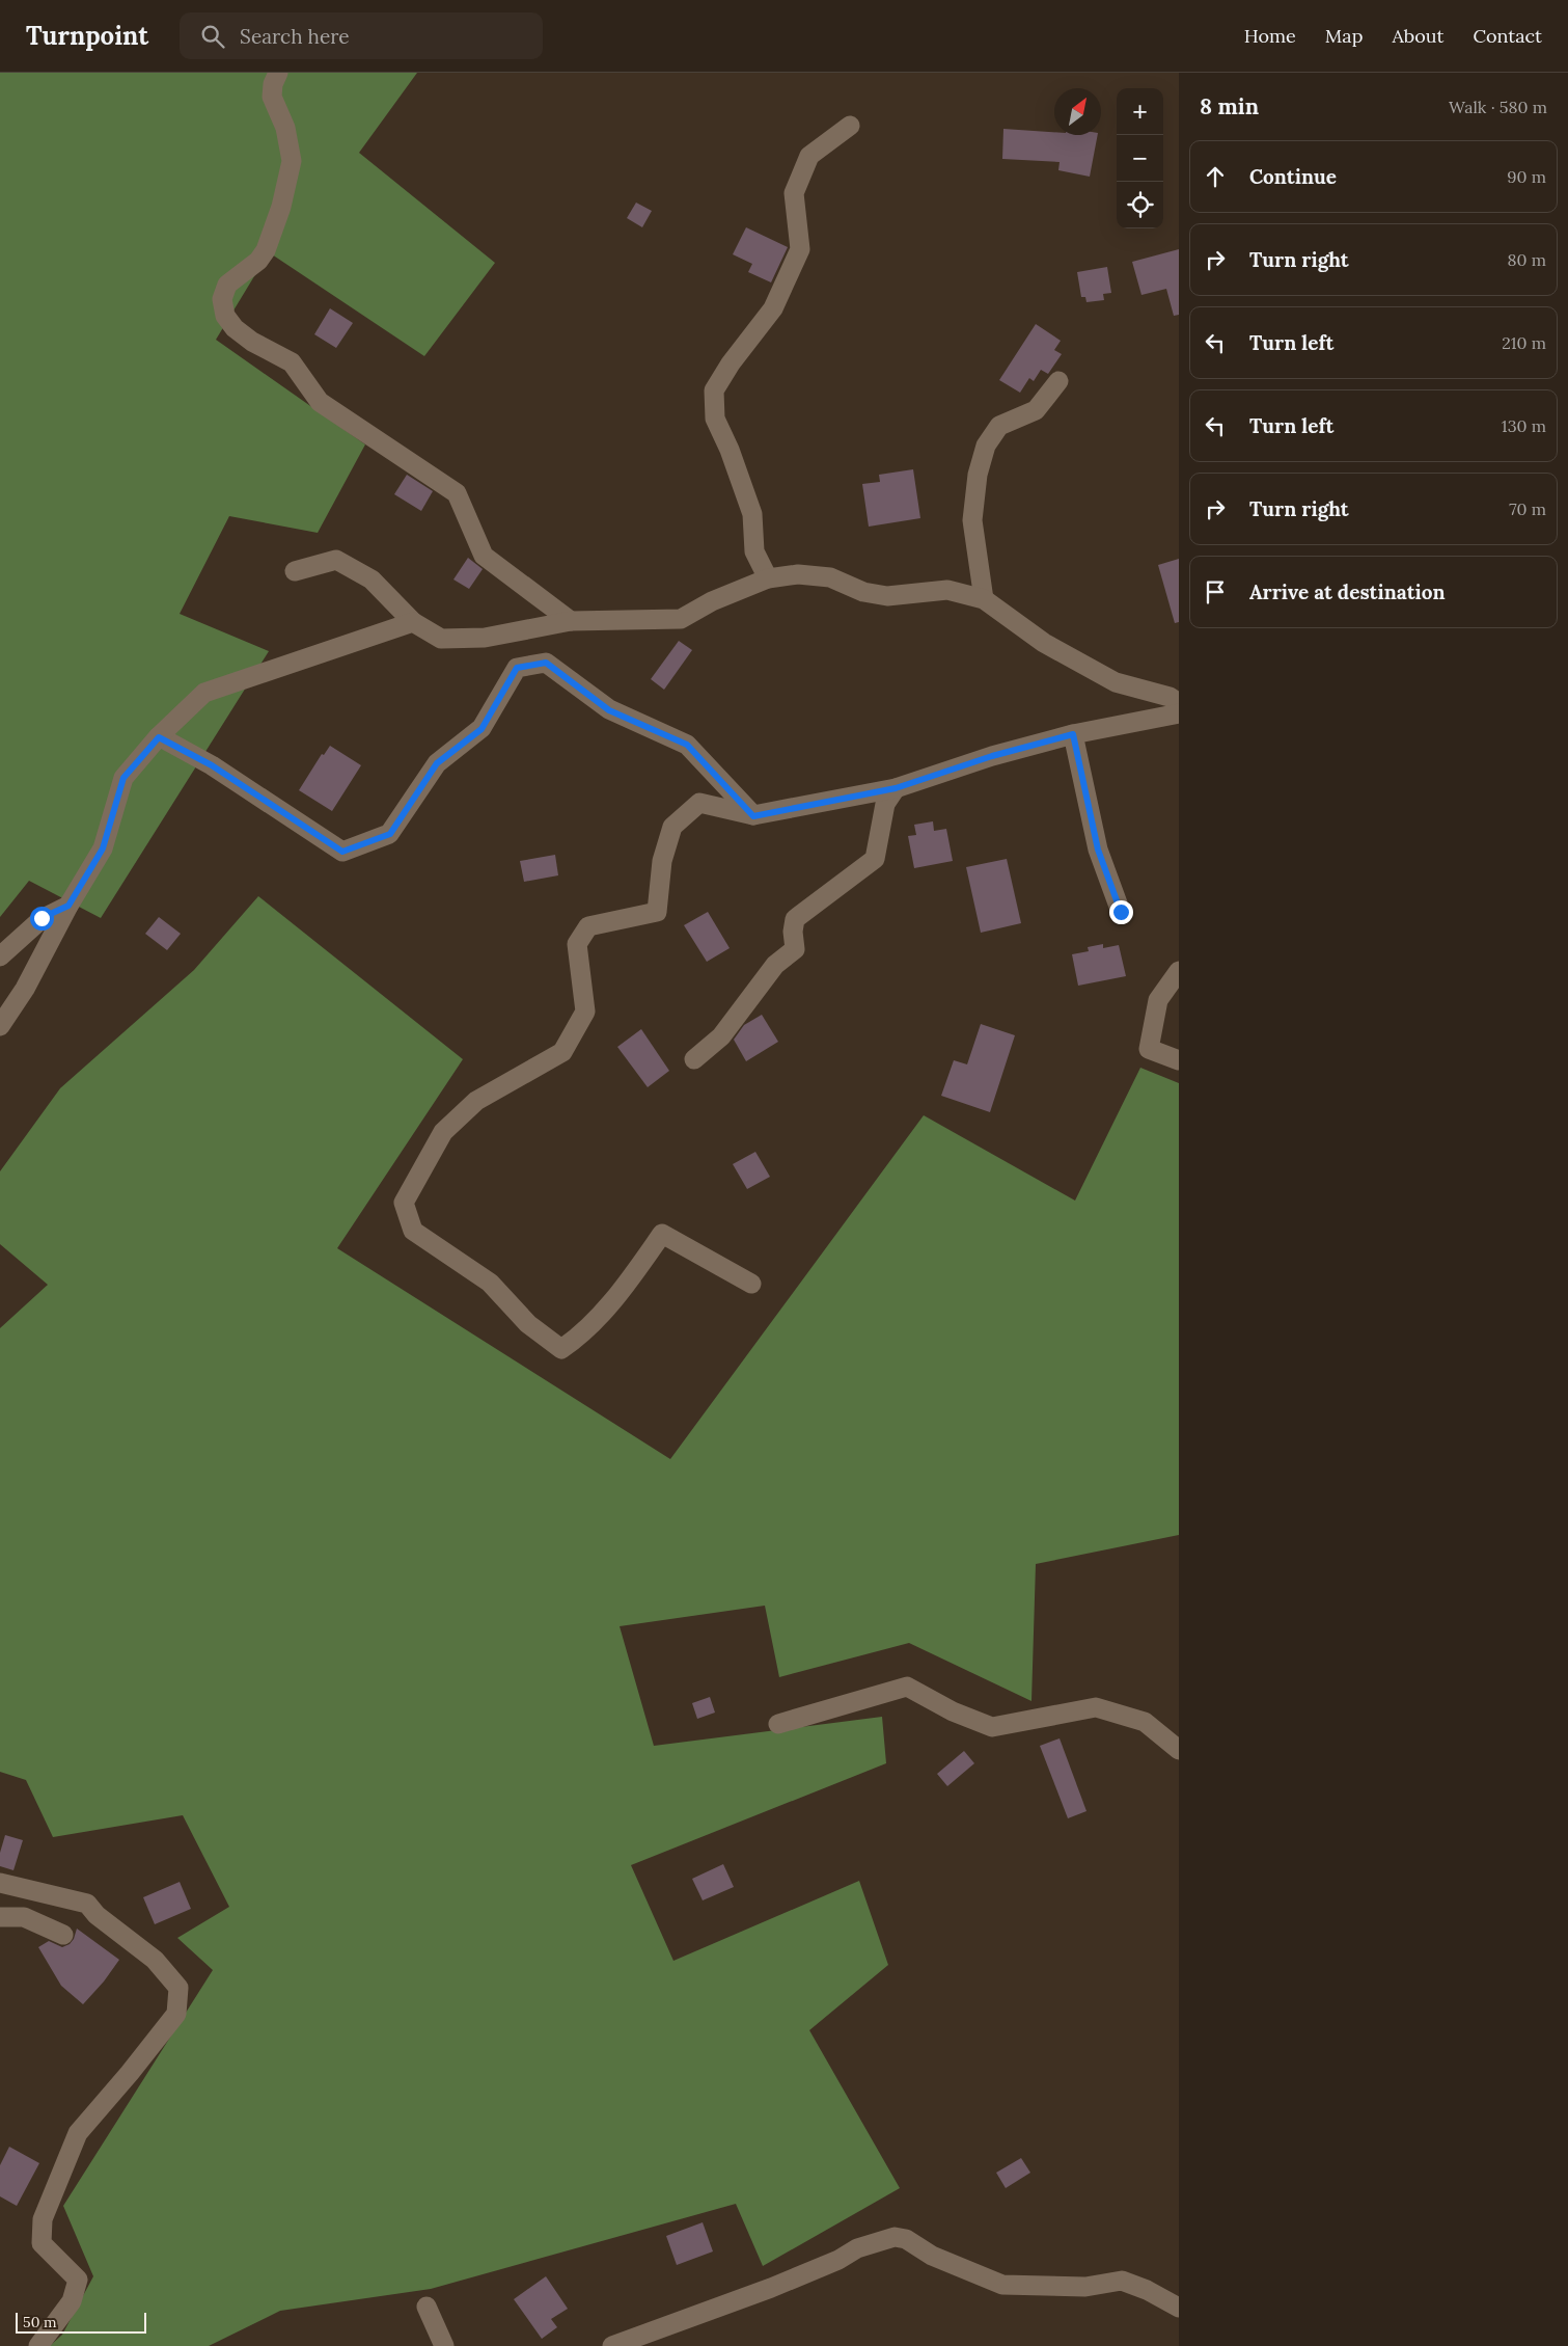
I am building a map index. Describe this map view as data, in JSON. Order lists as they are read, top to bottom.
{
  "scale_bar": "50 m",
  "north": "top right",
  "page": {
    "header": "Turnpoint",
    "search": "Search here",
    "nav": [
      "Home",
      "Map",
      "About",
      "Contact"
    ],
    "heading": ["8 min", "Walk · 580 m"],
    "map_buttons": ["+", "−"],
    "list": [
      ["Continue", "90 m"],
      ["Turn right", "80 m"],
      ["Turn left", "210 m"],
      ["Turn left", "130 m"],
      ["Turn right", "70 m"],
      "Arrive at destination"
    ],
    "scale": "50 m"
  }
}
